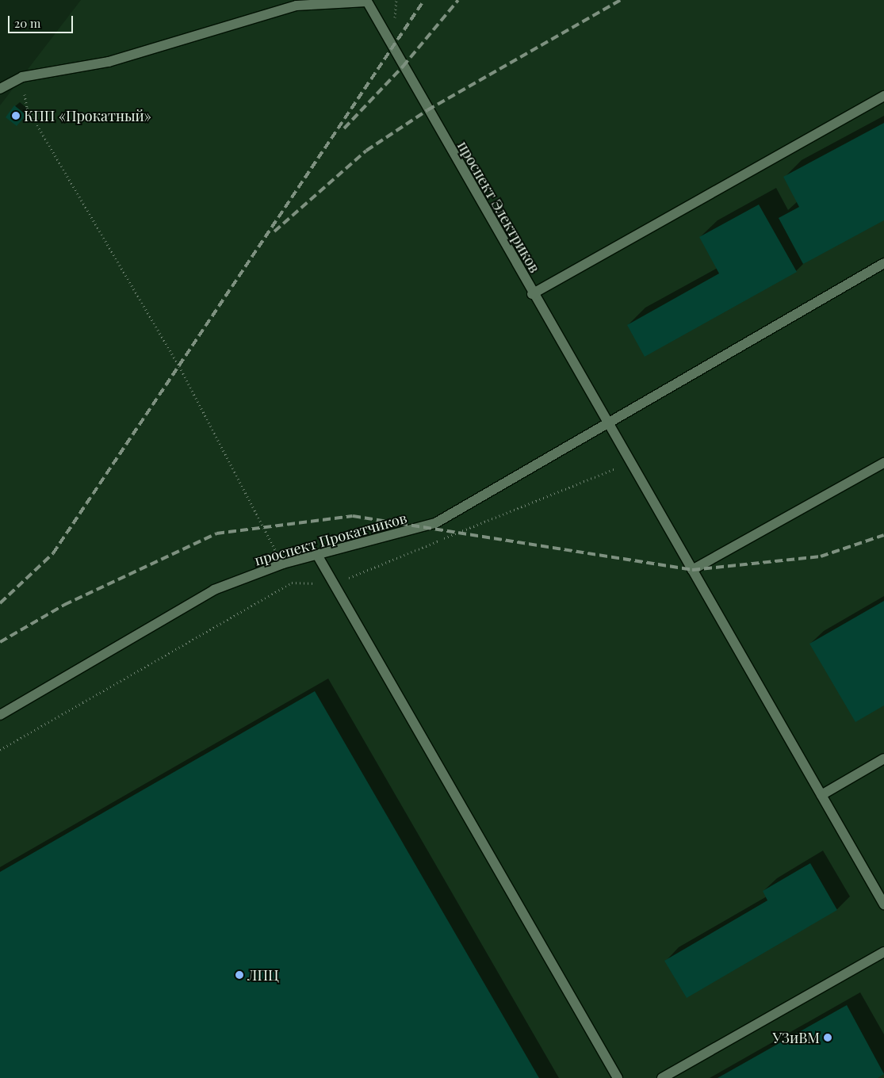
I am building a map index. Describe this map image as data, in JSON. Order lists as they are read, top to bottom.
{
  "streets": {
    "street": ["проспект Электриков", "проспект Прокатчиков"]
  },
  "crossings": [
    ["проспект Электриков", "проспект Прокатчиков"]
  ],
  "places": ["КПП «Прокатный»", "ЛПЦ", "УЗиВМ"],
  "scale_bar": "20 m"
}
